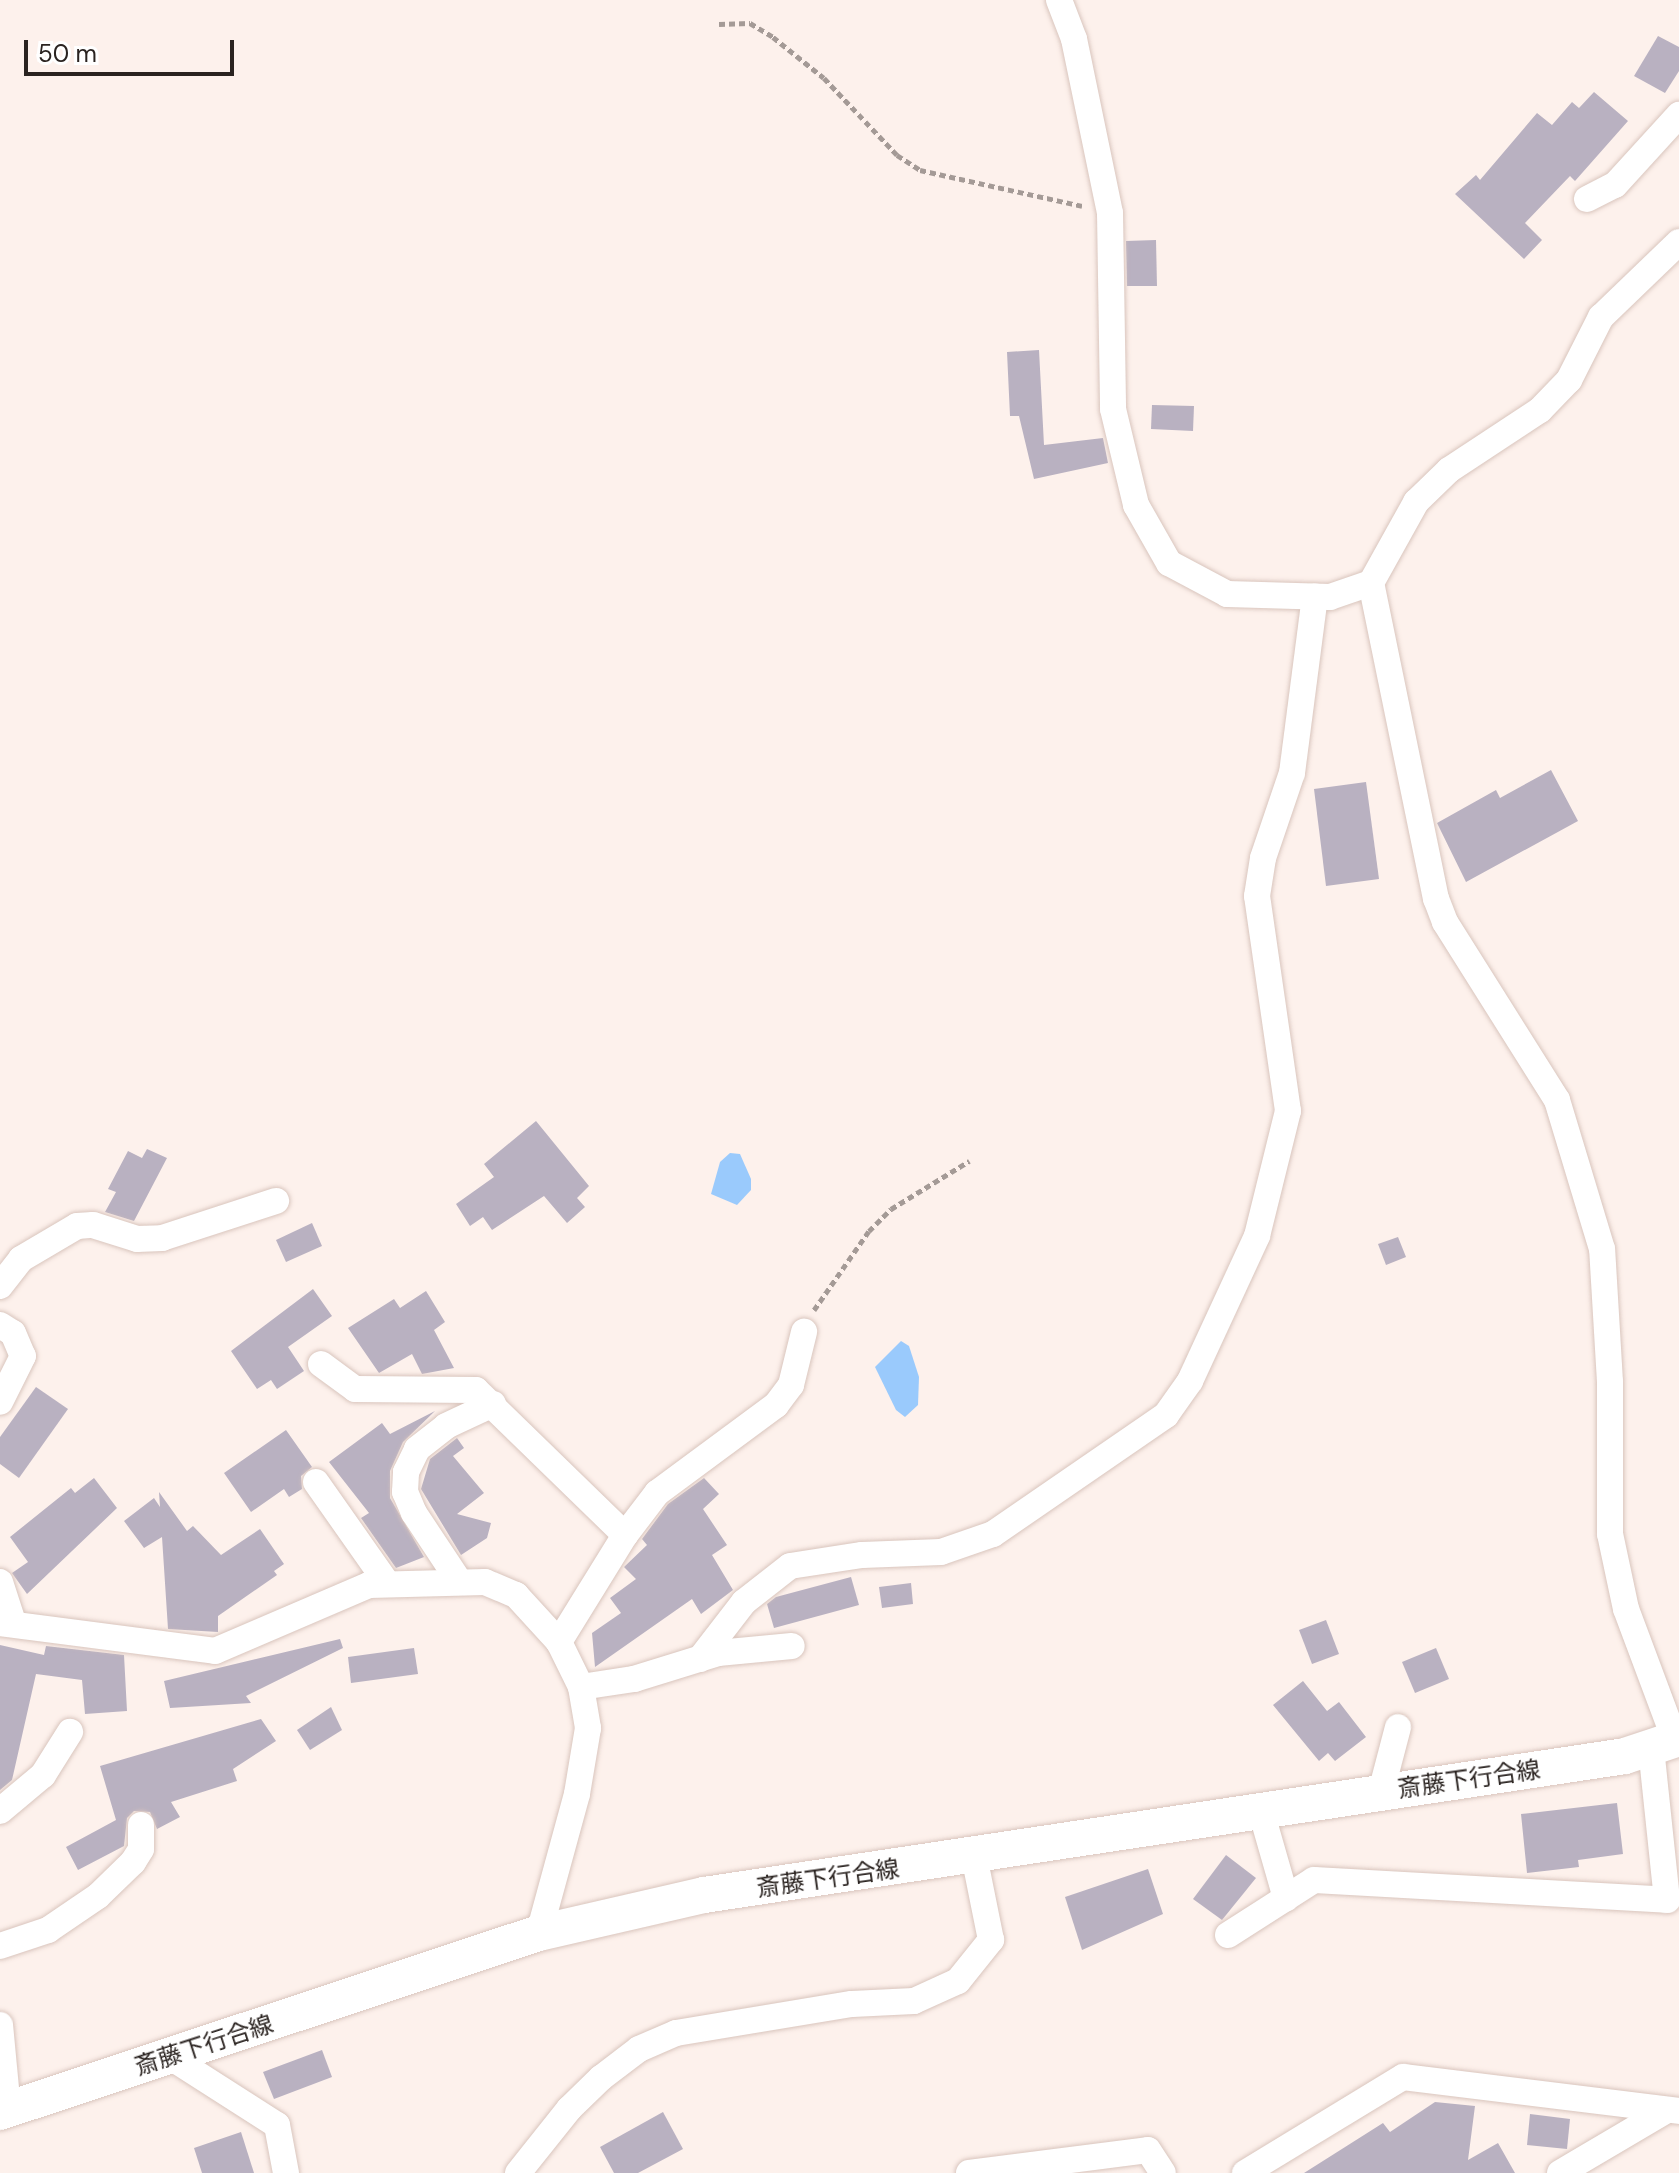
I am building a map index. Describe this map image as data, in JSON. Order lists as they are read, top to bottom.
{
  "streets": {
    "main road": ["斎藤下行合線"]
  },
  "scale_bar": "50 m"
}
